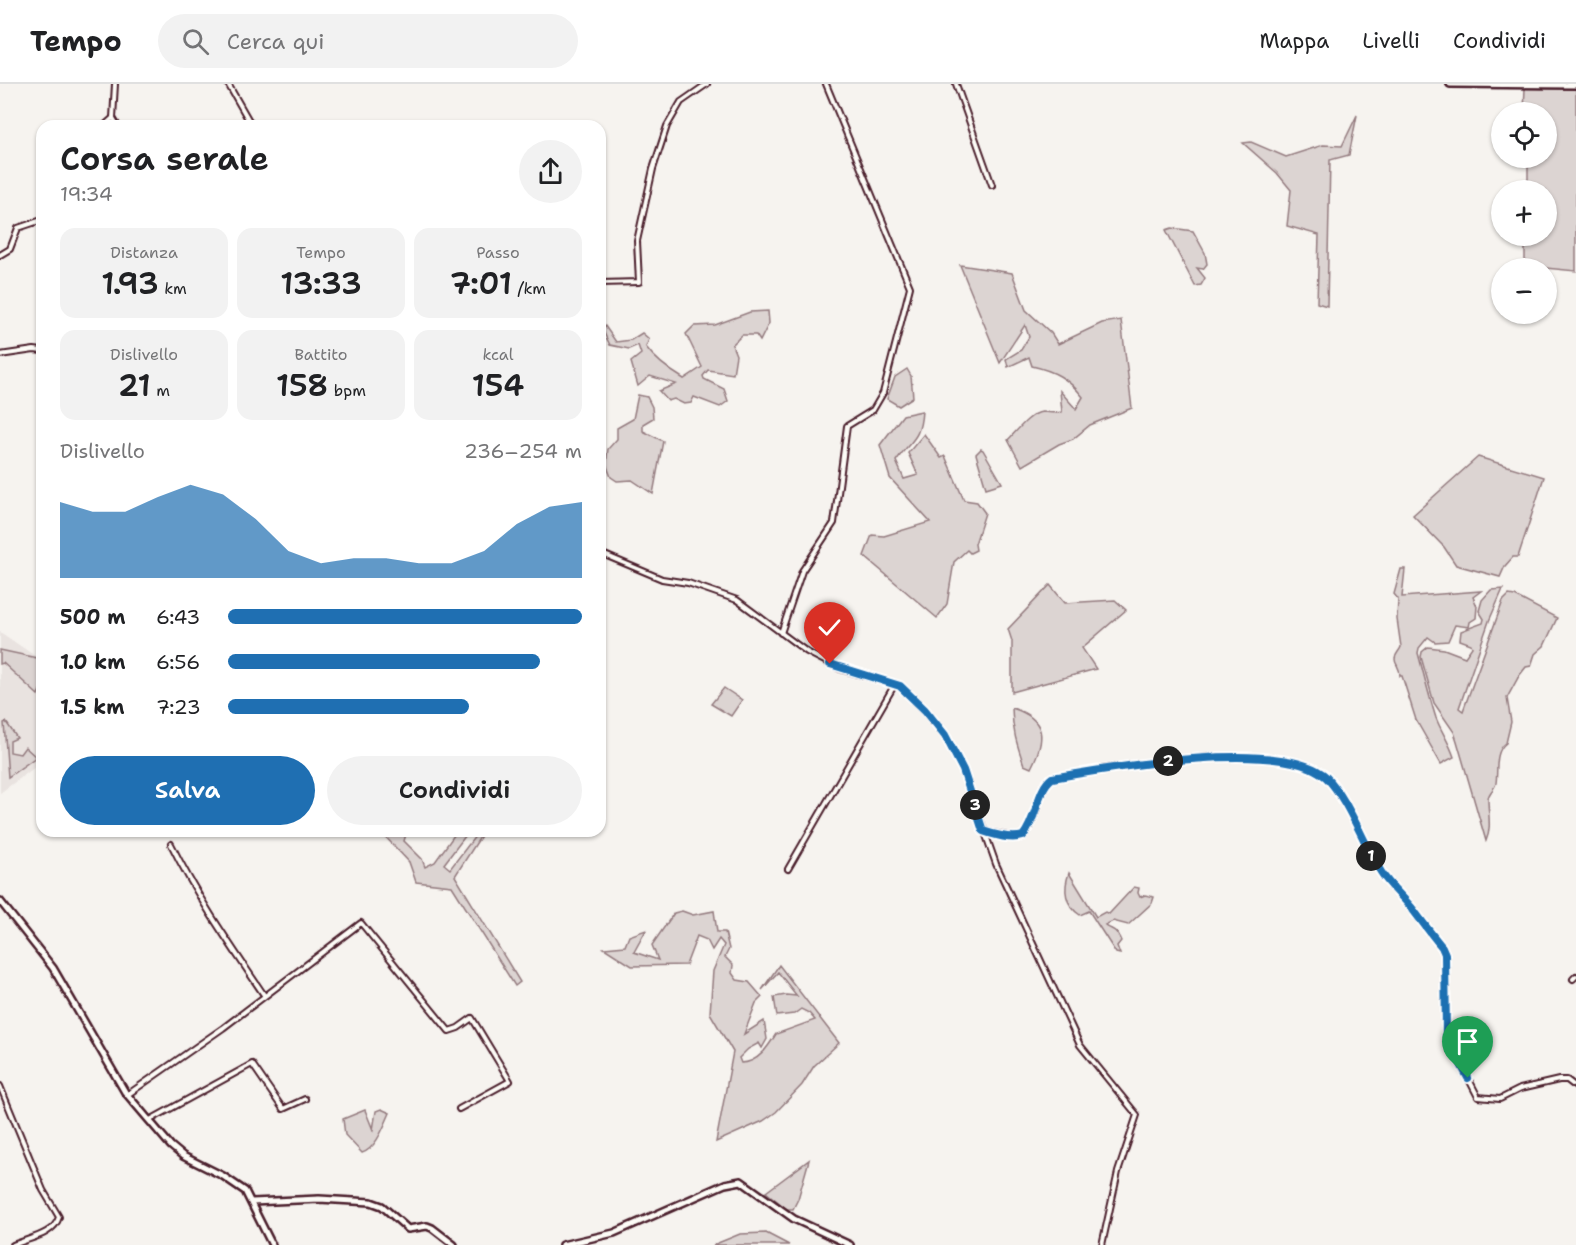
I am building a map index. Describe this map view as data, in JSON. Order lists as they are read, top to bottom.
{
  "page": {
    "header": "Tempo",
    "search": "Cerca qui",
    "nav": ["Mappa", "Livelli", "Condividi"],
    "map_buttons": ["+", "−"],
    "heading": ["Corsa serale", "19:34"],
    "stats": [
      ["Distanza", "1.93 km"],
      ["Tempo", "13:33"],
      ["Passo", "7:01 /km"],
      ["Dislivello", "21 m"],
      ["Battito", "158 bpm"],
      ["kcal", "154"]
    ],
    "chart": ["Dislivello", "236–254 m"],
    "list": [
      {
        "name": "500 m",
        "note": "6:43"
      },
      {
        "name": "1.0 km",
        "note": "6:56"
      },
      {
        "name": "1.5 km",
        "note": "7:23"
      }
    ],
    "buttons": ["Salva", "Condividi"],
    "pins": ["2", "3", "1"]
  }
}
